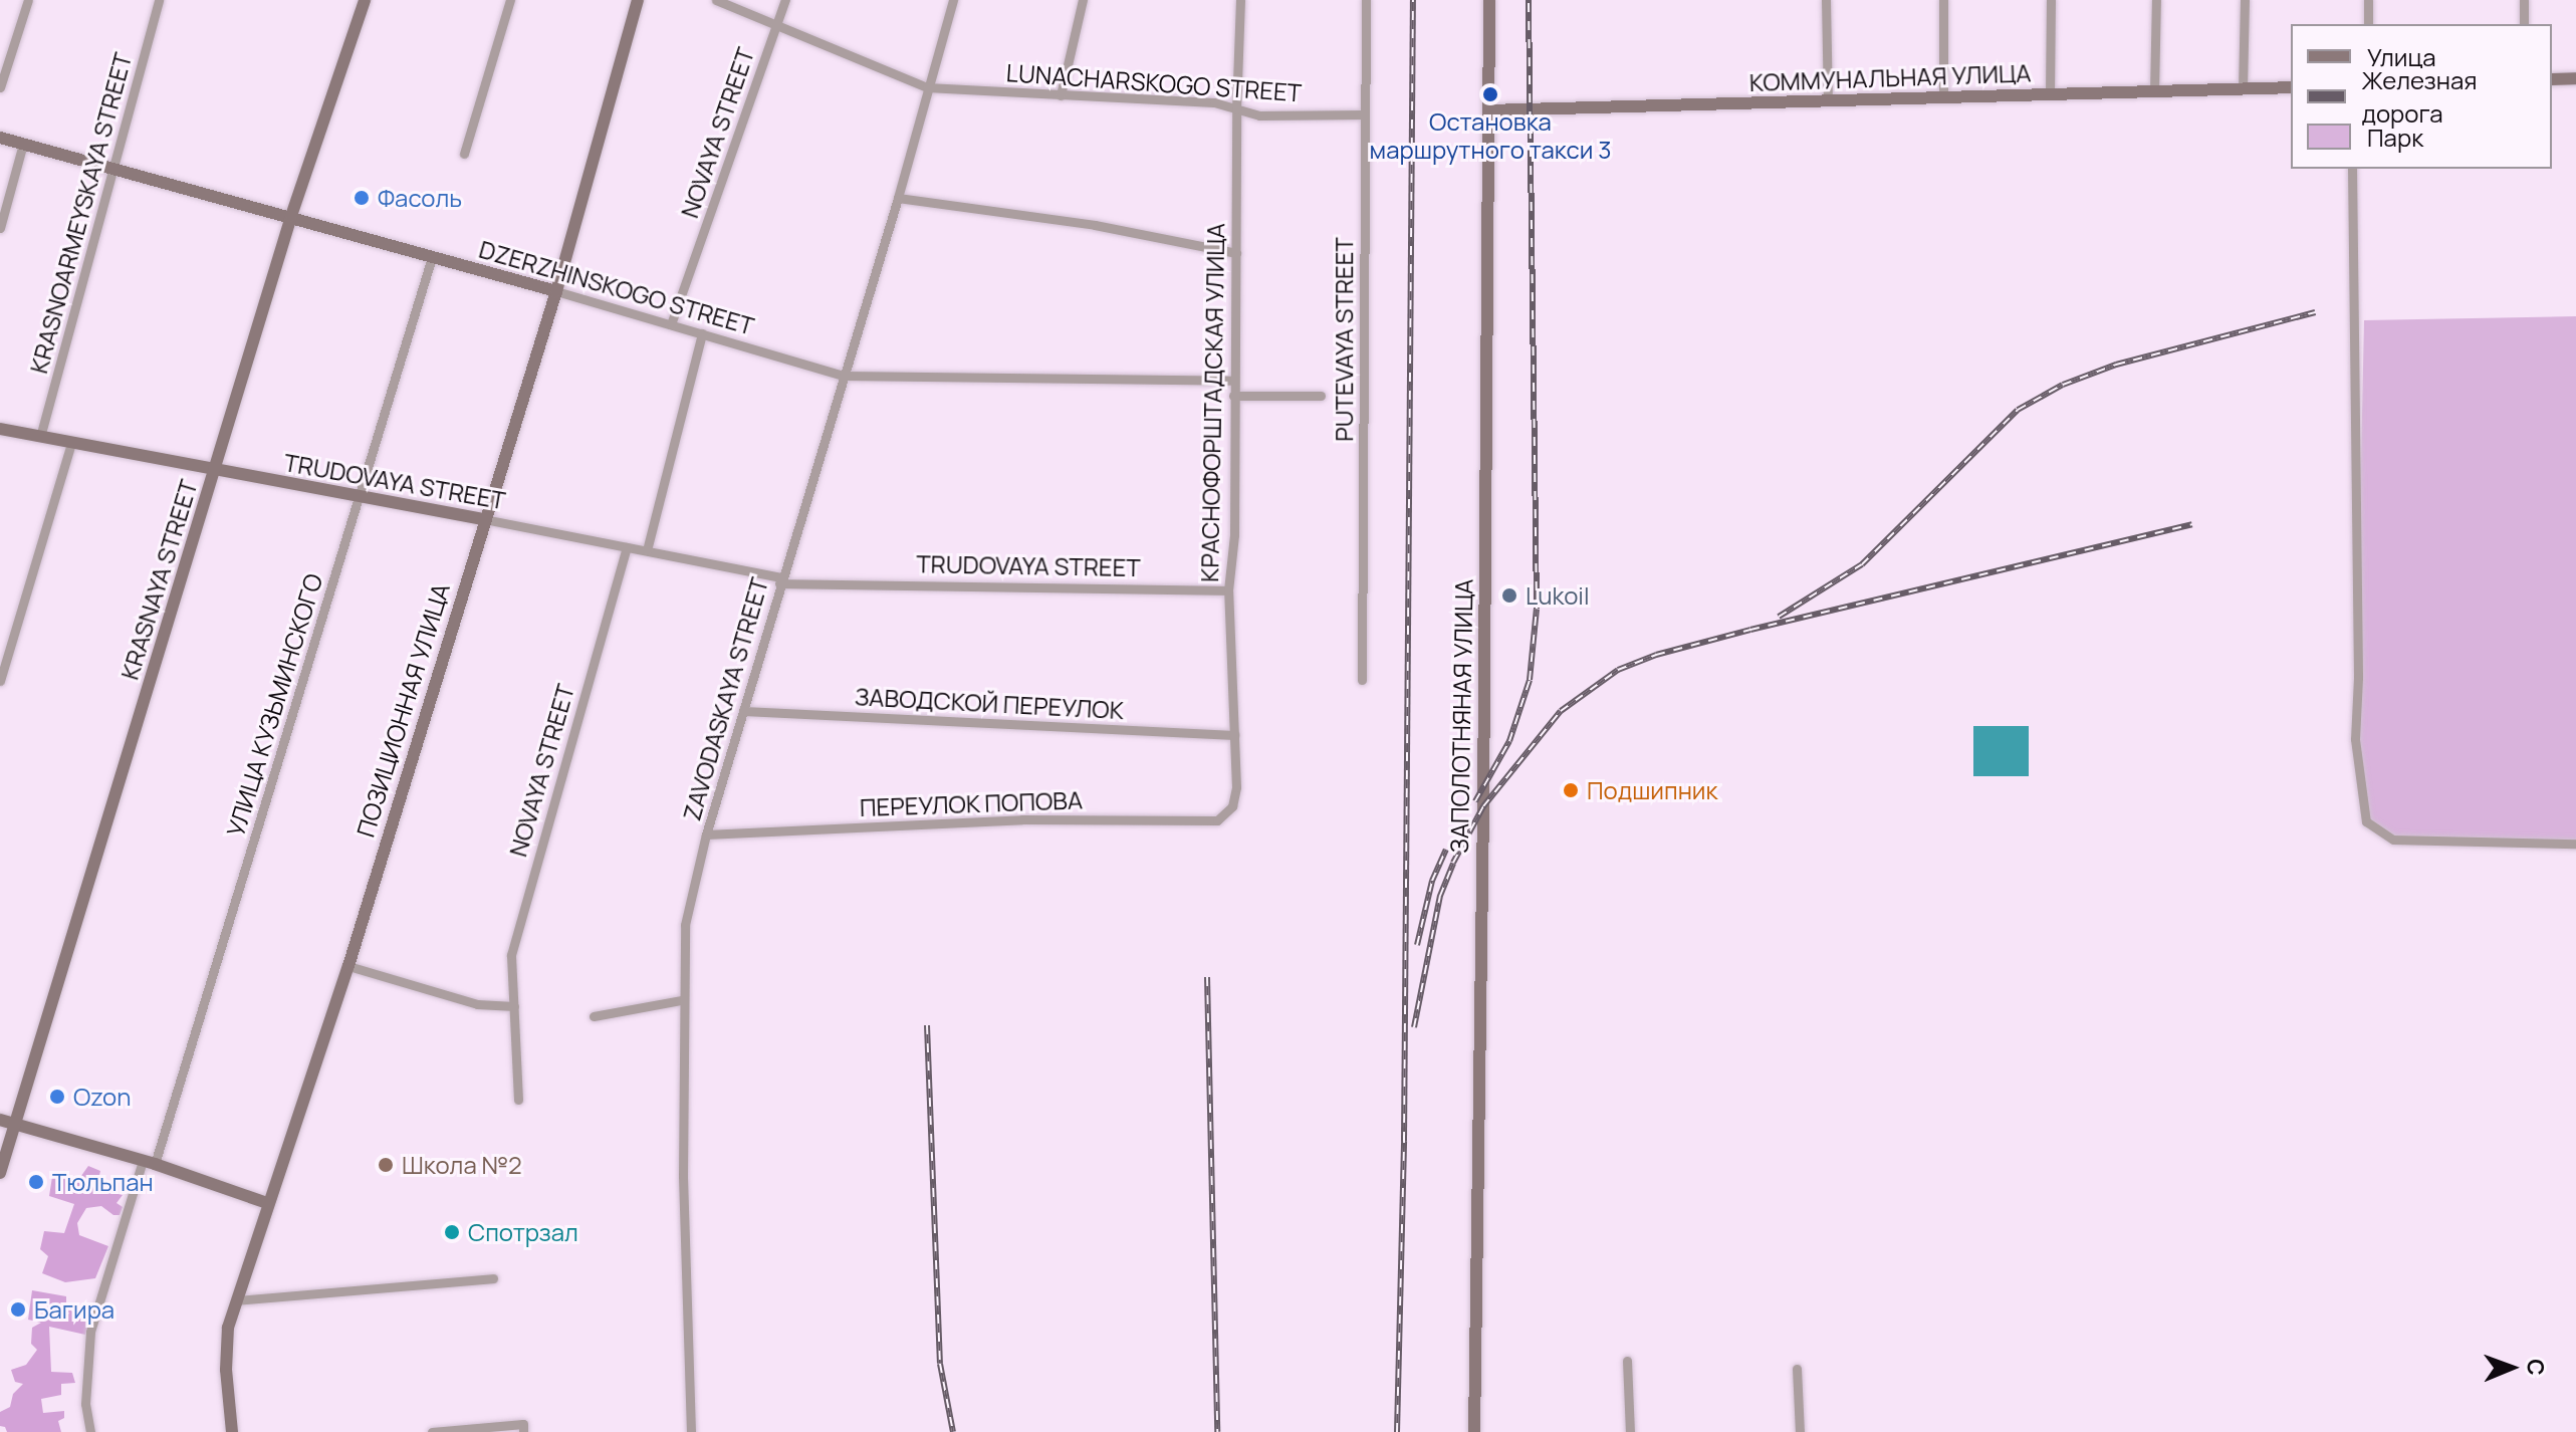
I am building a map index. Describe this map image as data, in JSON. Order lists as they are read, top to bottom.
{
  "streets": {
    "street": [
      "КОММУНАЛЬНАЯ УЛИЦА",
      "LUNACHARSKOGO STREET",
      "NOVAYA STREET",
      "KRASNOARMEYSKAYA STREET",
      "DZERZHINSKOGO STREET",
      "PUTEVAYA STREET",
      "КРАСНОФОРШТАДСКАЯ УЛИЦА",
      "TRUDOVAYA STREET",
      "KRASNAYA STREET",
      "ZAVODASKAYA STREET",
      "ЗАВОДСКОЙ ПЕРЕУЛОК",
      "УЛИЦА КУЗЬМИНСКОГО",
      "ПОЗИЦИОННАЯ УЛИЦА",
      "ЗАПОЛОТНЯНАЯ УЛИЦА",
      "ПЕРЕУЛОК ПОПОВА"
    ]
  },
  "crossings": [
    ["КОММУНАЛЬНАЯ УЛИЦА", "ЗАПОЛОТНЯНАЯ УЛИЦА"],
    ["LUNACHARSKOGO STREET", "NOVAYA STREET"],
    ["LUNACHARSKOGO STREET", "PUTEVAYA STREET"],
    ["LUNACHARSKOGO STREET", "КРАСНОФОРШТАДСКАЯ УЛИЦА"],
    ["LUNACHARSKOGO STREET", "ZAVODASKAYA STREET"],
    ["NOVAYA STREET", "DZERZHINSKOGO STREET"],
    ["NOVAYA STREET", "TRUDOVAYA STREET"],
    ["KRASNOARMEYSKAYA STREET", "DZERZHINSKOGO STREET"],
    ["KRASNOARMEYSKAYA STREET", "TRUDOVAYA STREET"],
    ["DZERZHINSKOGO STREET", "КРАСНОФОРШТАДСКАЯ УЛИЦА"],
    ["DZERZHINSKOGO STREET", "KRASNAYA STREET"],
    ["DZERZHINSKOGO STREET", "ZAVODASKAYA STREET"],
    ["DZERZHINSKOGO STREET", "УЛИЦА КУЗЬМИНСКОГО"],
    ["DZERZHINSKOGO STREET", "ПОЗИЦИОННАЯ УЛИЦА"],
    ["КРАСНОФОРШТАДСКАЯ УЛИЦА", "TRUDOVAYA STREET"],
    ["КРАСНОФОРШТАДСКАЯ УЛИЦА", "ЗАВОДСКОЙ ПЕРЕУЛОК"],
    ["КРАСНОФОРШТАДСКАЯ УЛИЦА", "ПЕРЕУЛОК ПОПОВА"],
    ["TRUDOVAYA STREET", "KRASNAYA STREET"],
    ["TRUDOVAYA STREET", "ZAVODASKAYA STREET"],
    ["TRUDOVAYA STREET", "УЛИЦА КУЗЬМИНСКОГО"],
    ["TRUDOVAYA STREET", "ПОЗИЦИОННАЯ УЛИЦА"],
    ["ZAVODASKAYA STREET", "ЗАВОДСКОЙ ПЕРЕУЛОК"],
    ["ZAVODASKAYA STREET", "ПЕРЕУЛОК ПОПОВА"]
  ],
  "places": [
    "Остановка маршрутного такси 3",
    "Фасоль",
    "Lukoil",
    "Подшипник",
    "Ozon",
    "Школа №2",
    "Тюльпан",
    "Спотрзал",
    "Багира"
  ],
  "legend": ["Улица", "Железная дорога", "Парк"],
  "north": "right"
}
